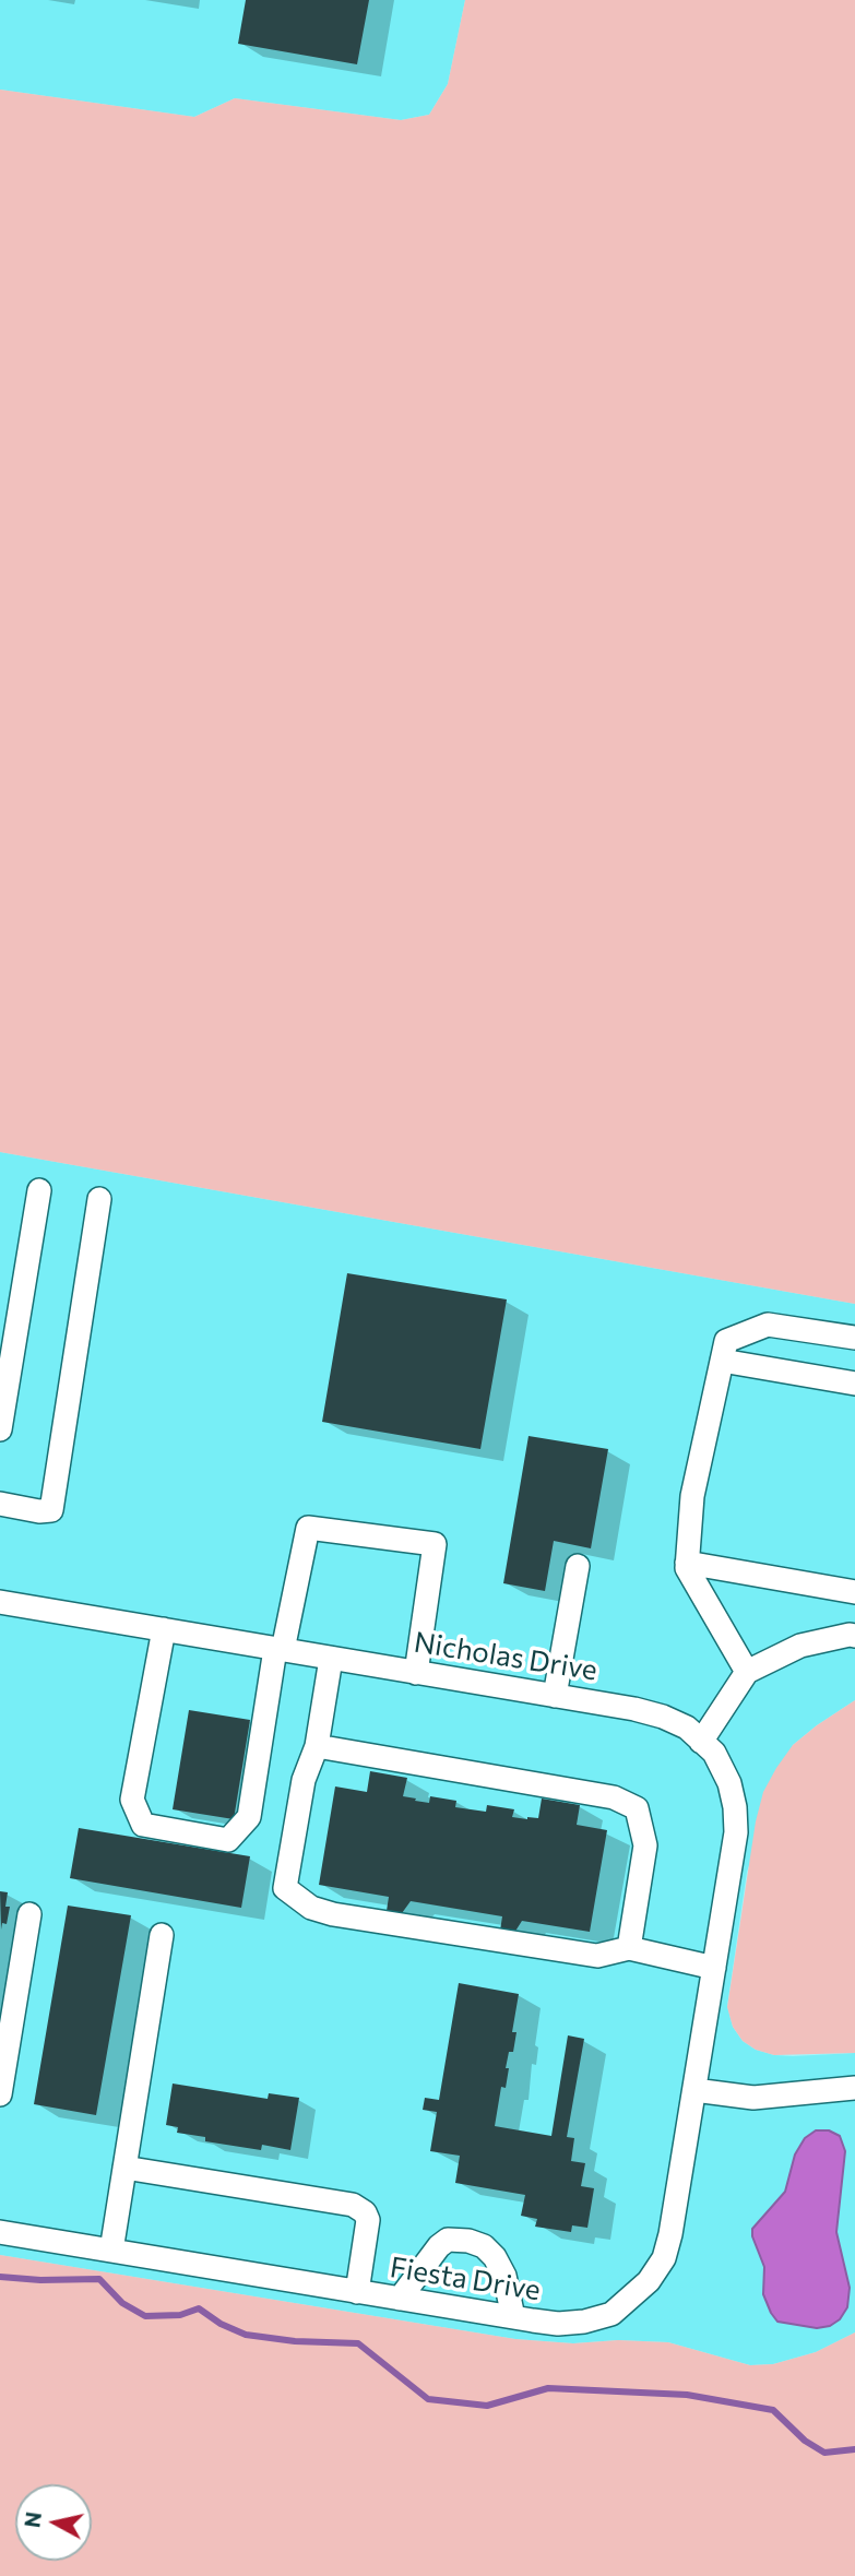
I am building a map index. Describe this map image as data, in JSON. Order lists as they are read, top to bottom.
{
  "streets": {
    "street": ["Nicholas Drive", "Fiesta Drive"]
  },
  "crossings": [
    ["Nicholas Drive", "Fiesta Drive"]
  ],
  "north": "left"
}
